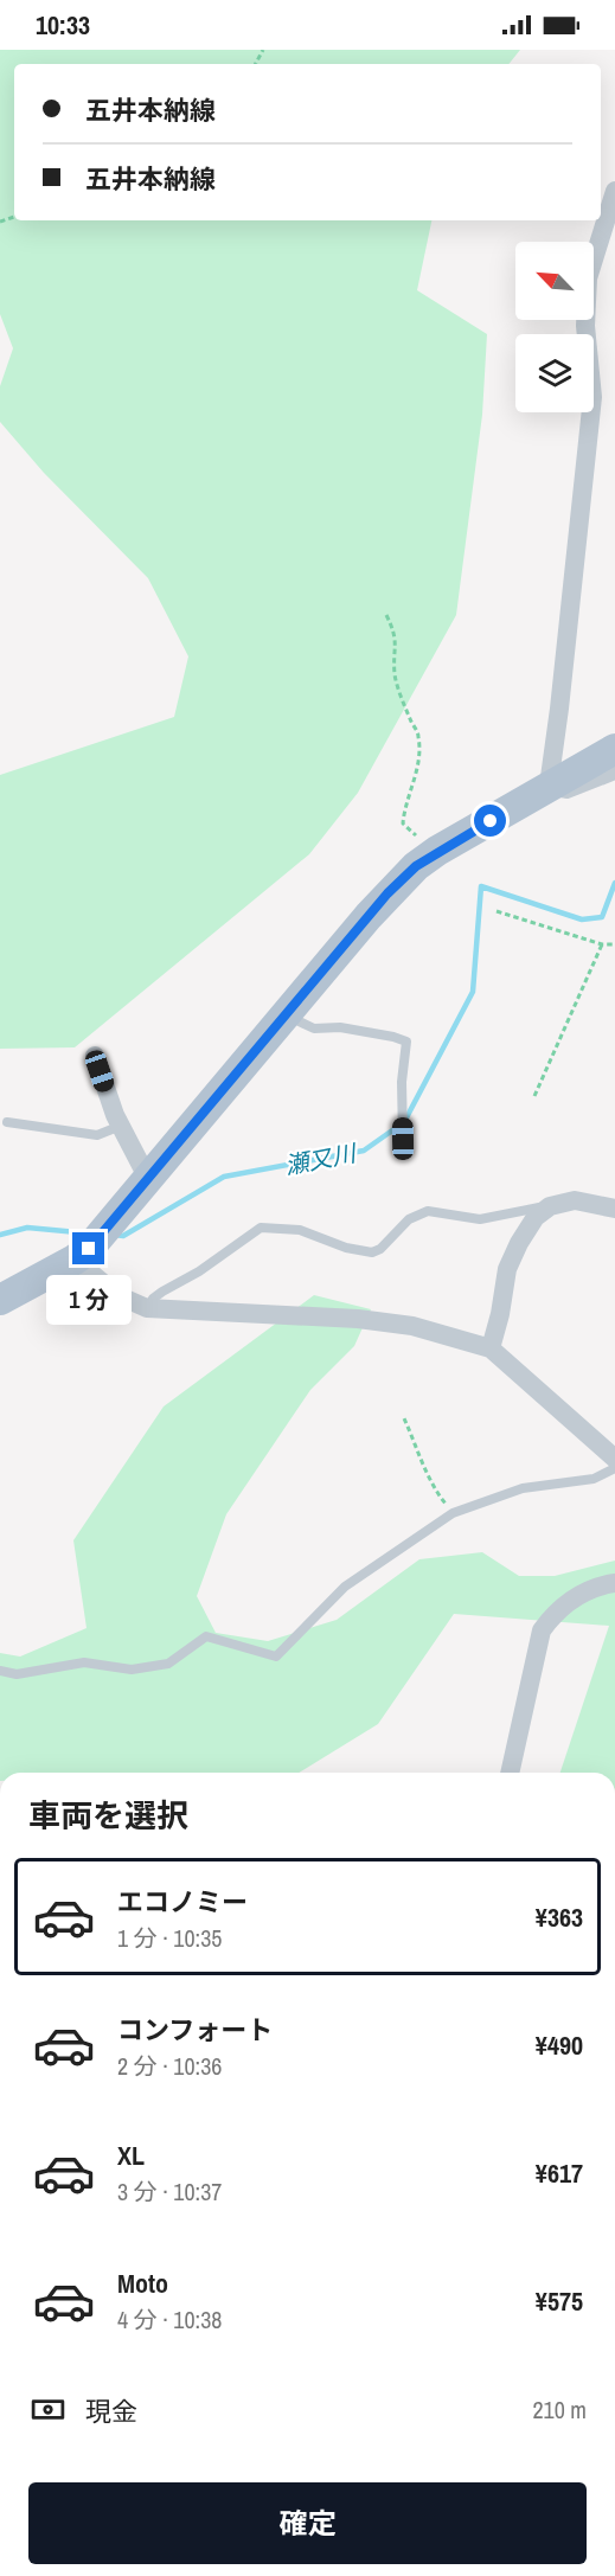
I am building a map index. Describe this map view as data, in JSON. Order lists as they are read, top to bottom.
{
  "water": ["瀬又川"],
  "north": "top left",
  "page": {
    "status": "10:33",
    "banner": ["五井本納線", "五井本納線"],
    "bubble": "1 分",
    "heading": "車両を選択",
    "list": [
      {
        "name": "エコノミー",
        "note": "1 分 · 10:35",
        "value": "¥363"
      },
      {
        "name": "コンフォート",
        "note": "2 分 · 10:36",
        "value": "¥490"
      },
      {
        "name": "XL",
        "note": "3 分 · 10:37",
        "value": "¥617"
      },
      {
        "name": "Moto",
        "note": "4 分 · 10:38",
        "value": "¥575"
      }
    ],
    "pay": ["現金", "210 m"],
    "buttons": "確定"
  }
}
